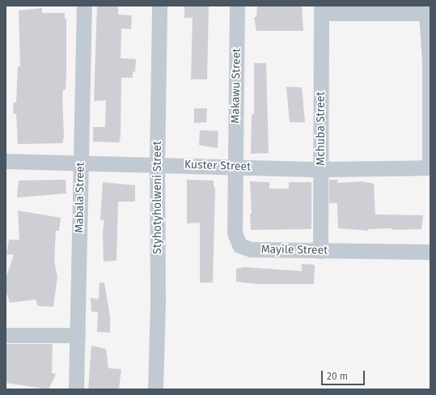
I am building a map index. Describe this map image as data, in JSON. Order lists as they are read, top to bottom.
{
  "streets": {
    "street": [
      "Makawu Street",
      "Mchuba Street",
      "Kuster Street",
      "Mabala Street",
      "Styhotyholweni Street",
      "Mayile Street"
    ]
  },
  "crossings": [
    ["Makawu Street", "Kuster Street"],
    ["Makawu Street", "Mayile Street"],
    ["Mchuba Street", "Kuster Street"],
    ["Mchuba Street", "Mayile Street"],
    ["Kuster Street", "Mabala Street"],
    ["Kuster Street", "Styhotyholweni Street"],
    ["Kuster Street", "Mayile Street"]
  ],
  "scale_bar": "20 m"
}
